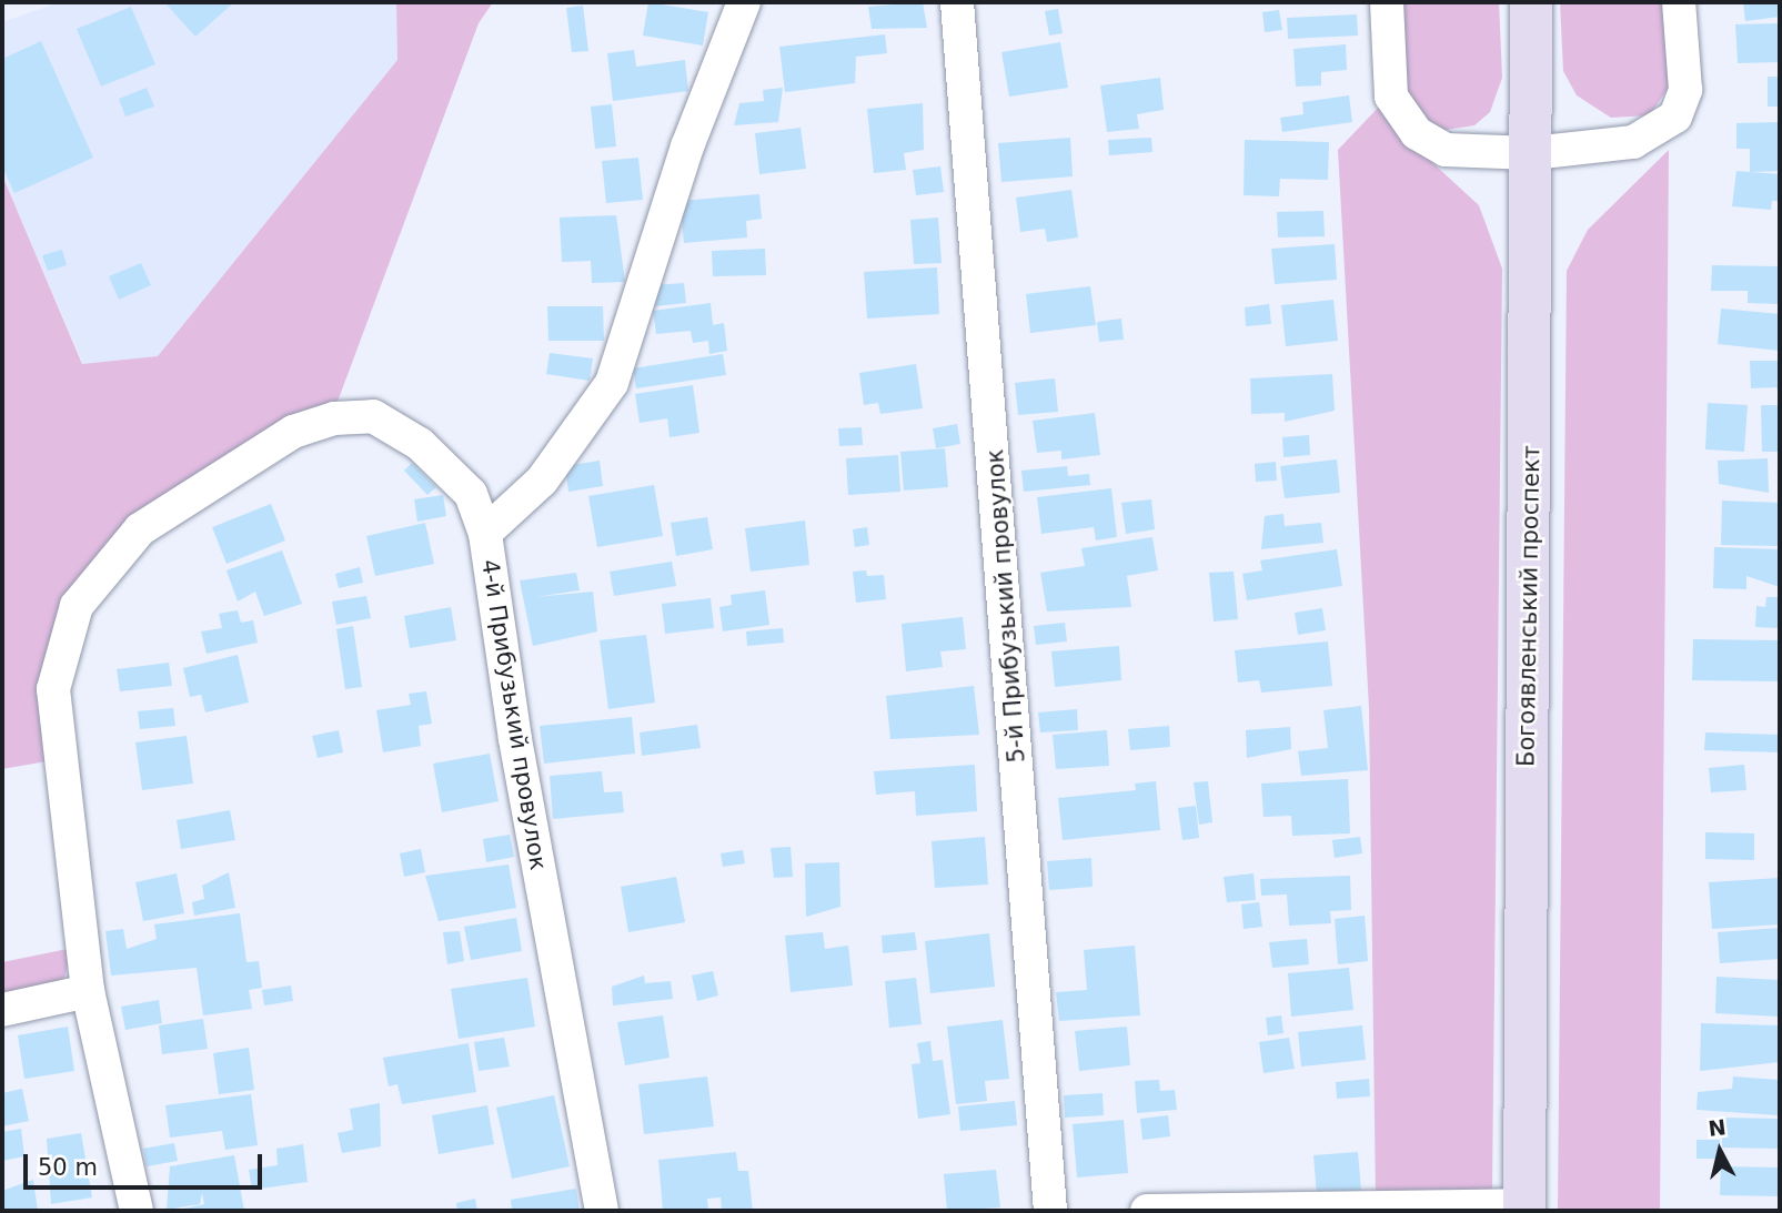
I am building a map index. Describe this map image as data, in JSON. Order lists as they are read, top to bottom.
{
  "streets": {
    "main road": ["Богоявленський проспект"],
    "street": ["5-й Прибузький провулок", "4-й Прибузький провулок"]
  },
  "scale_bar": "50 m",
  "north": "top"
}
